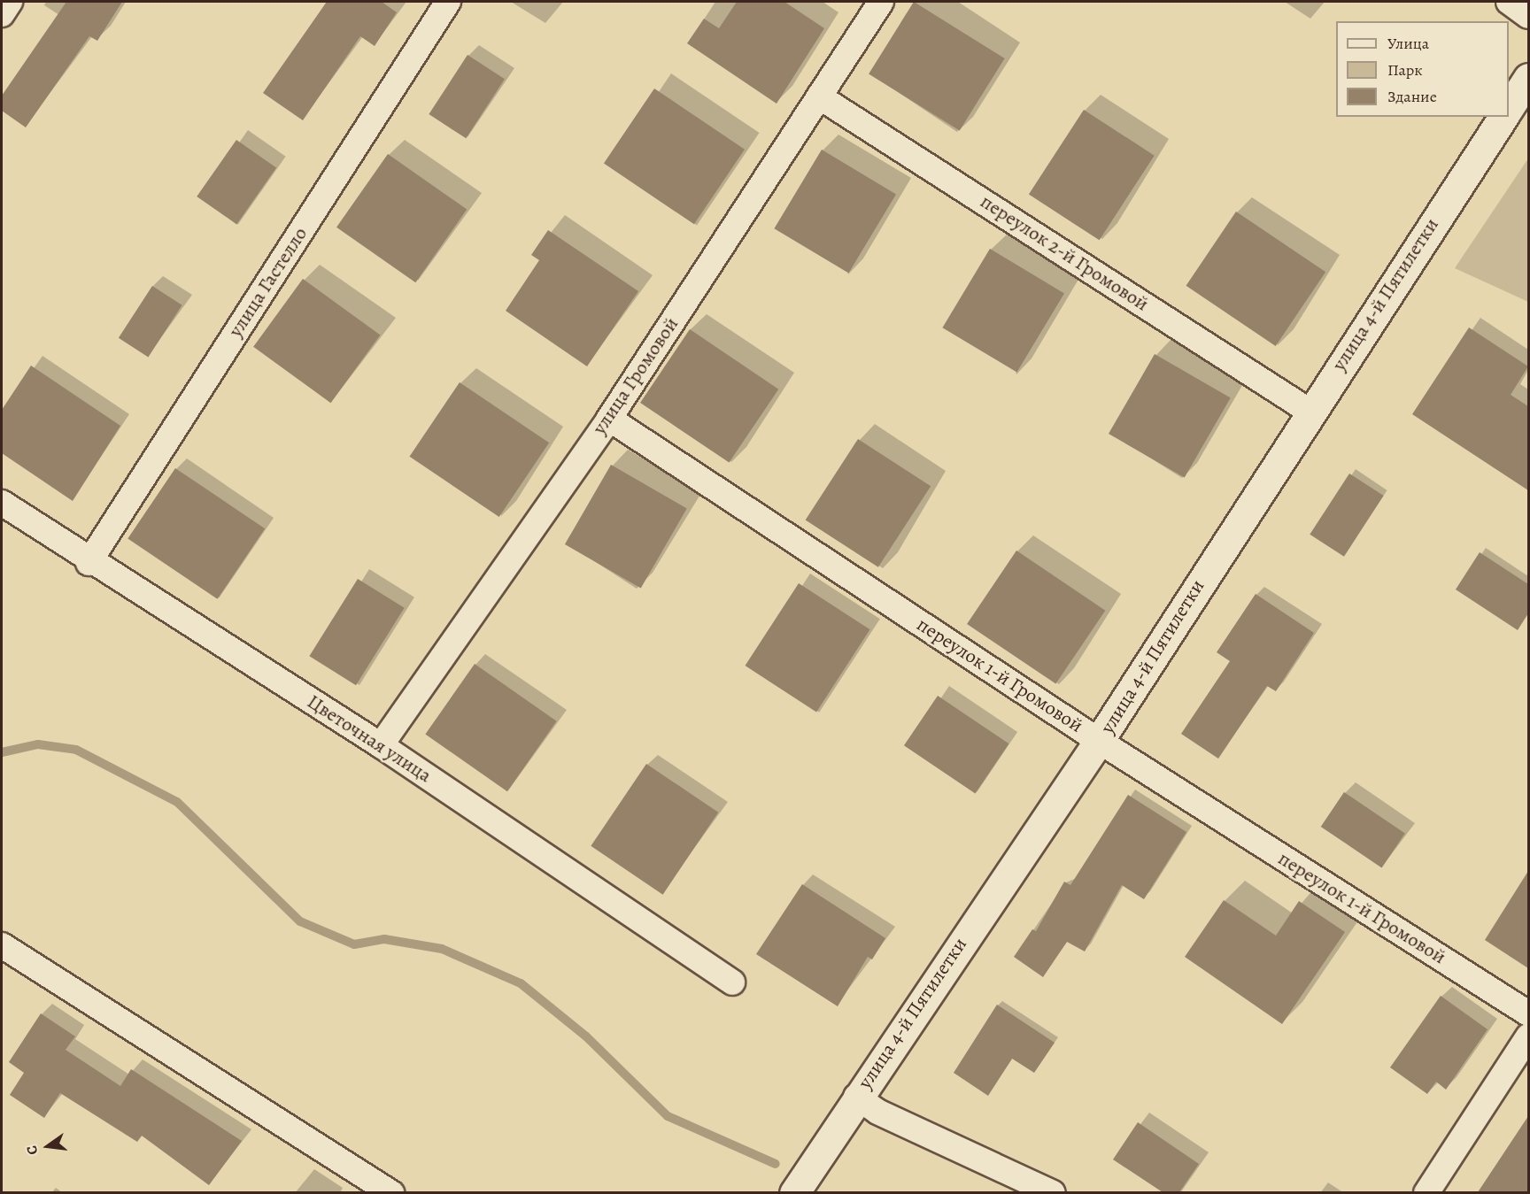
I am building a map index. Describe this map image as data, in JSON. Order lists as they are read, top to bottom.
{
  "streets": {
    "street": [
      "переулок 2-й Громовой",
      "улица Гастелло",
      "улица 4-й Пятилетки",
      "улица Громовой",
      "переулок 1-й Громовой",
      "Цветочная улица"
    ]
  },
  "crossings": [
    ["переулок 2-й Громовой", "улица 4-й Пятилетки"],
    ["переулок 2-й Громовой", "улица Громовой"],
    ["улица Гастелло", "Цветочная улица"],
    ["улица 4-й Пятилетки", "переулок 1-й Громовой"],
    ["улица Громовой", "переулок 1-й Громовой"],
    ["улица Громовой", "Цветочная улица"]
  ],
  "legend": ["Улица", "Парк", "Здание"],
  "north": "left"
}
